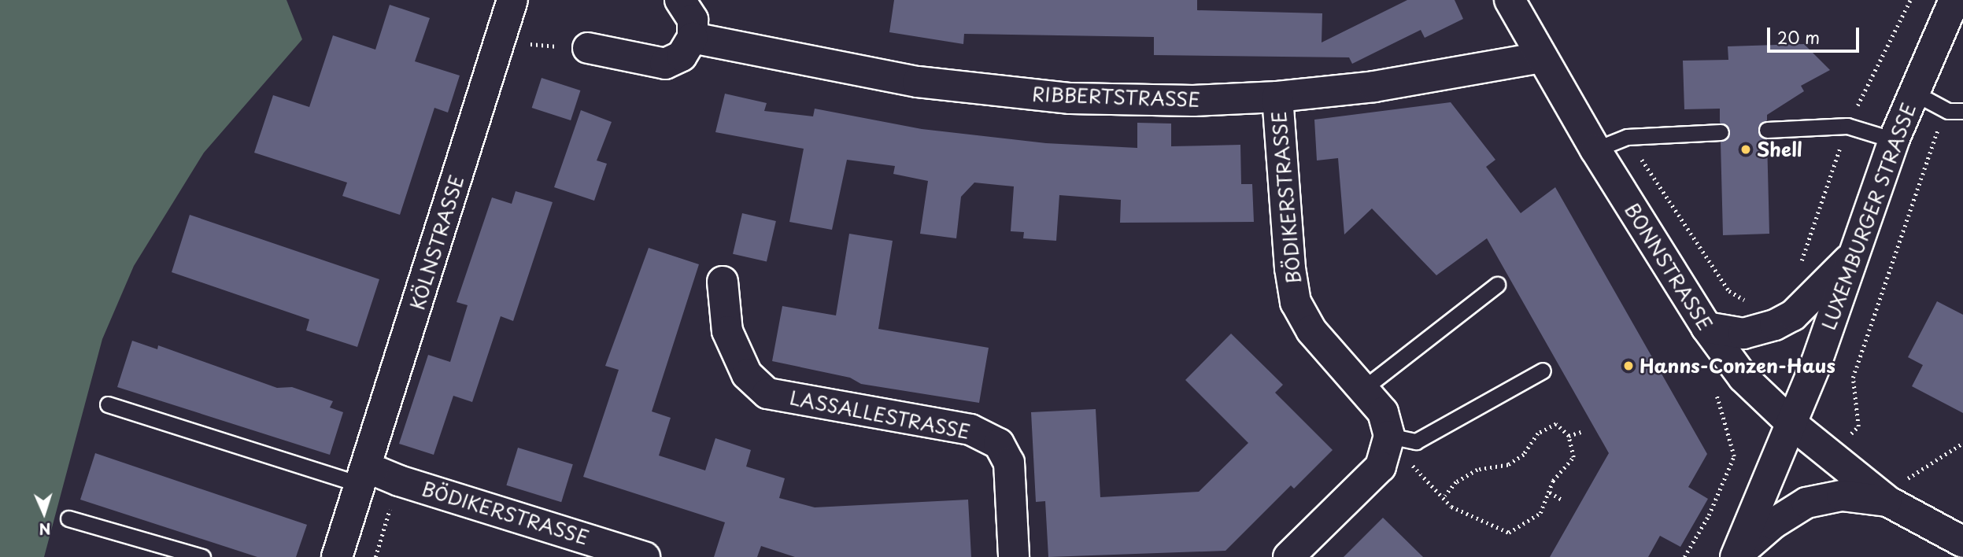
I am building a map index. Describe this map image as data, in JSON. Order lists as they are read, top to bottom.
{
  "streets": {
    "street": [
      "RIBBERTSTRASSE",
      "BÖDIKERSTRASSE",
      "LUXEMBURGER STRASSE",
      "KÖLNSTRASSE",
      "BONNSTRASSE",
      "LASSALLESTRASSE"
    ]
  },
  "crossings": [
    ["RIBBERTSTRASSE", "BÖDIKERSTRASSE"],
    ["RIBBERTSTRASSE", "BONNSTRASSE"],
    ["BÖDIKERSTRASSE", "KÖLNSTRASSE"],
    ["LUXEMBURGER STRASSE", "BONNSTRASSE"]
  ],
  "places": ["Shell", "Hanns-Conzen-Haus"],
  "scale_bar": "20 m",
  "north": "bottom"
}
